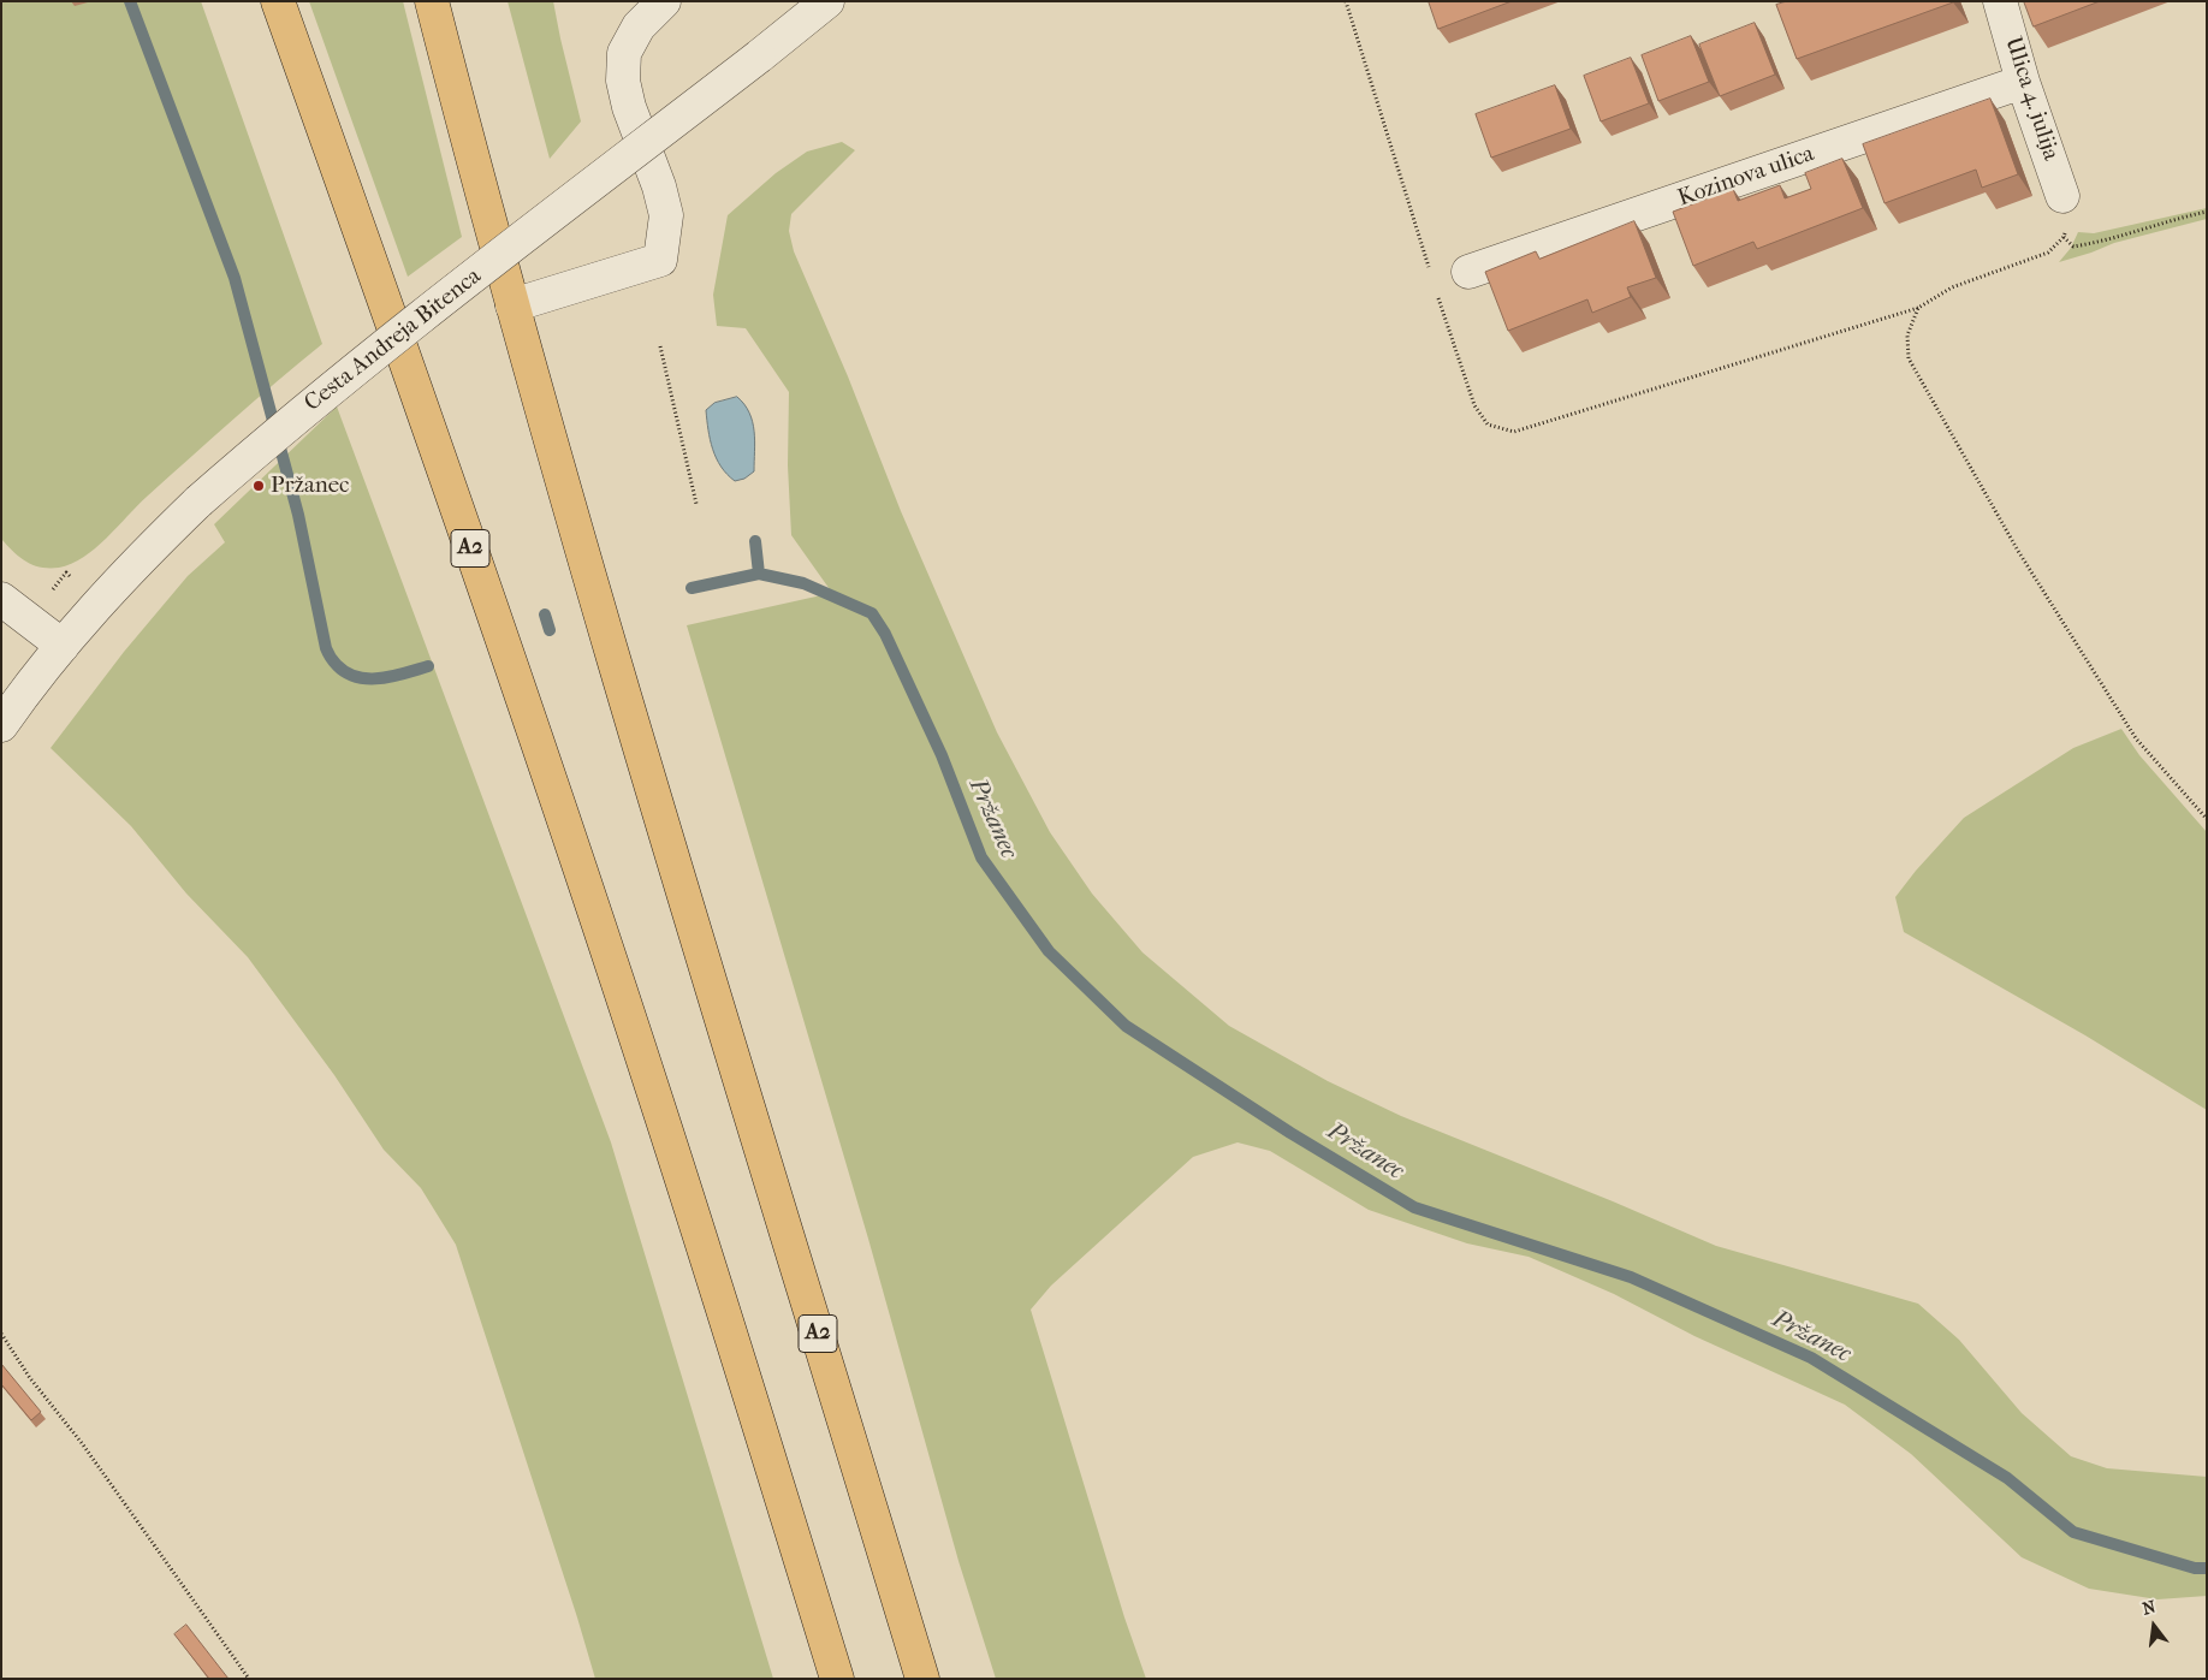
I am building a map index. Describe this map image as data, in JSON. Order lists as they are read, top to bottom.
{
  "streets": {
    "highway": ["A2"],
    "street": ["Ulica 4. julija", "Kozinova ulica", "Cesta Andreja Bitenca"]
  },
  "crossings": [
    ["Ulica 4. julija", "Kozinova ulica"]
  ],
  "water": ["Pržanec"],
  "places": ["Pržanec"],
  "north": "top"
}
